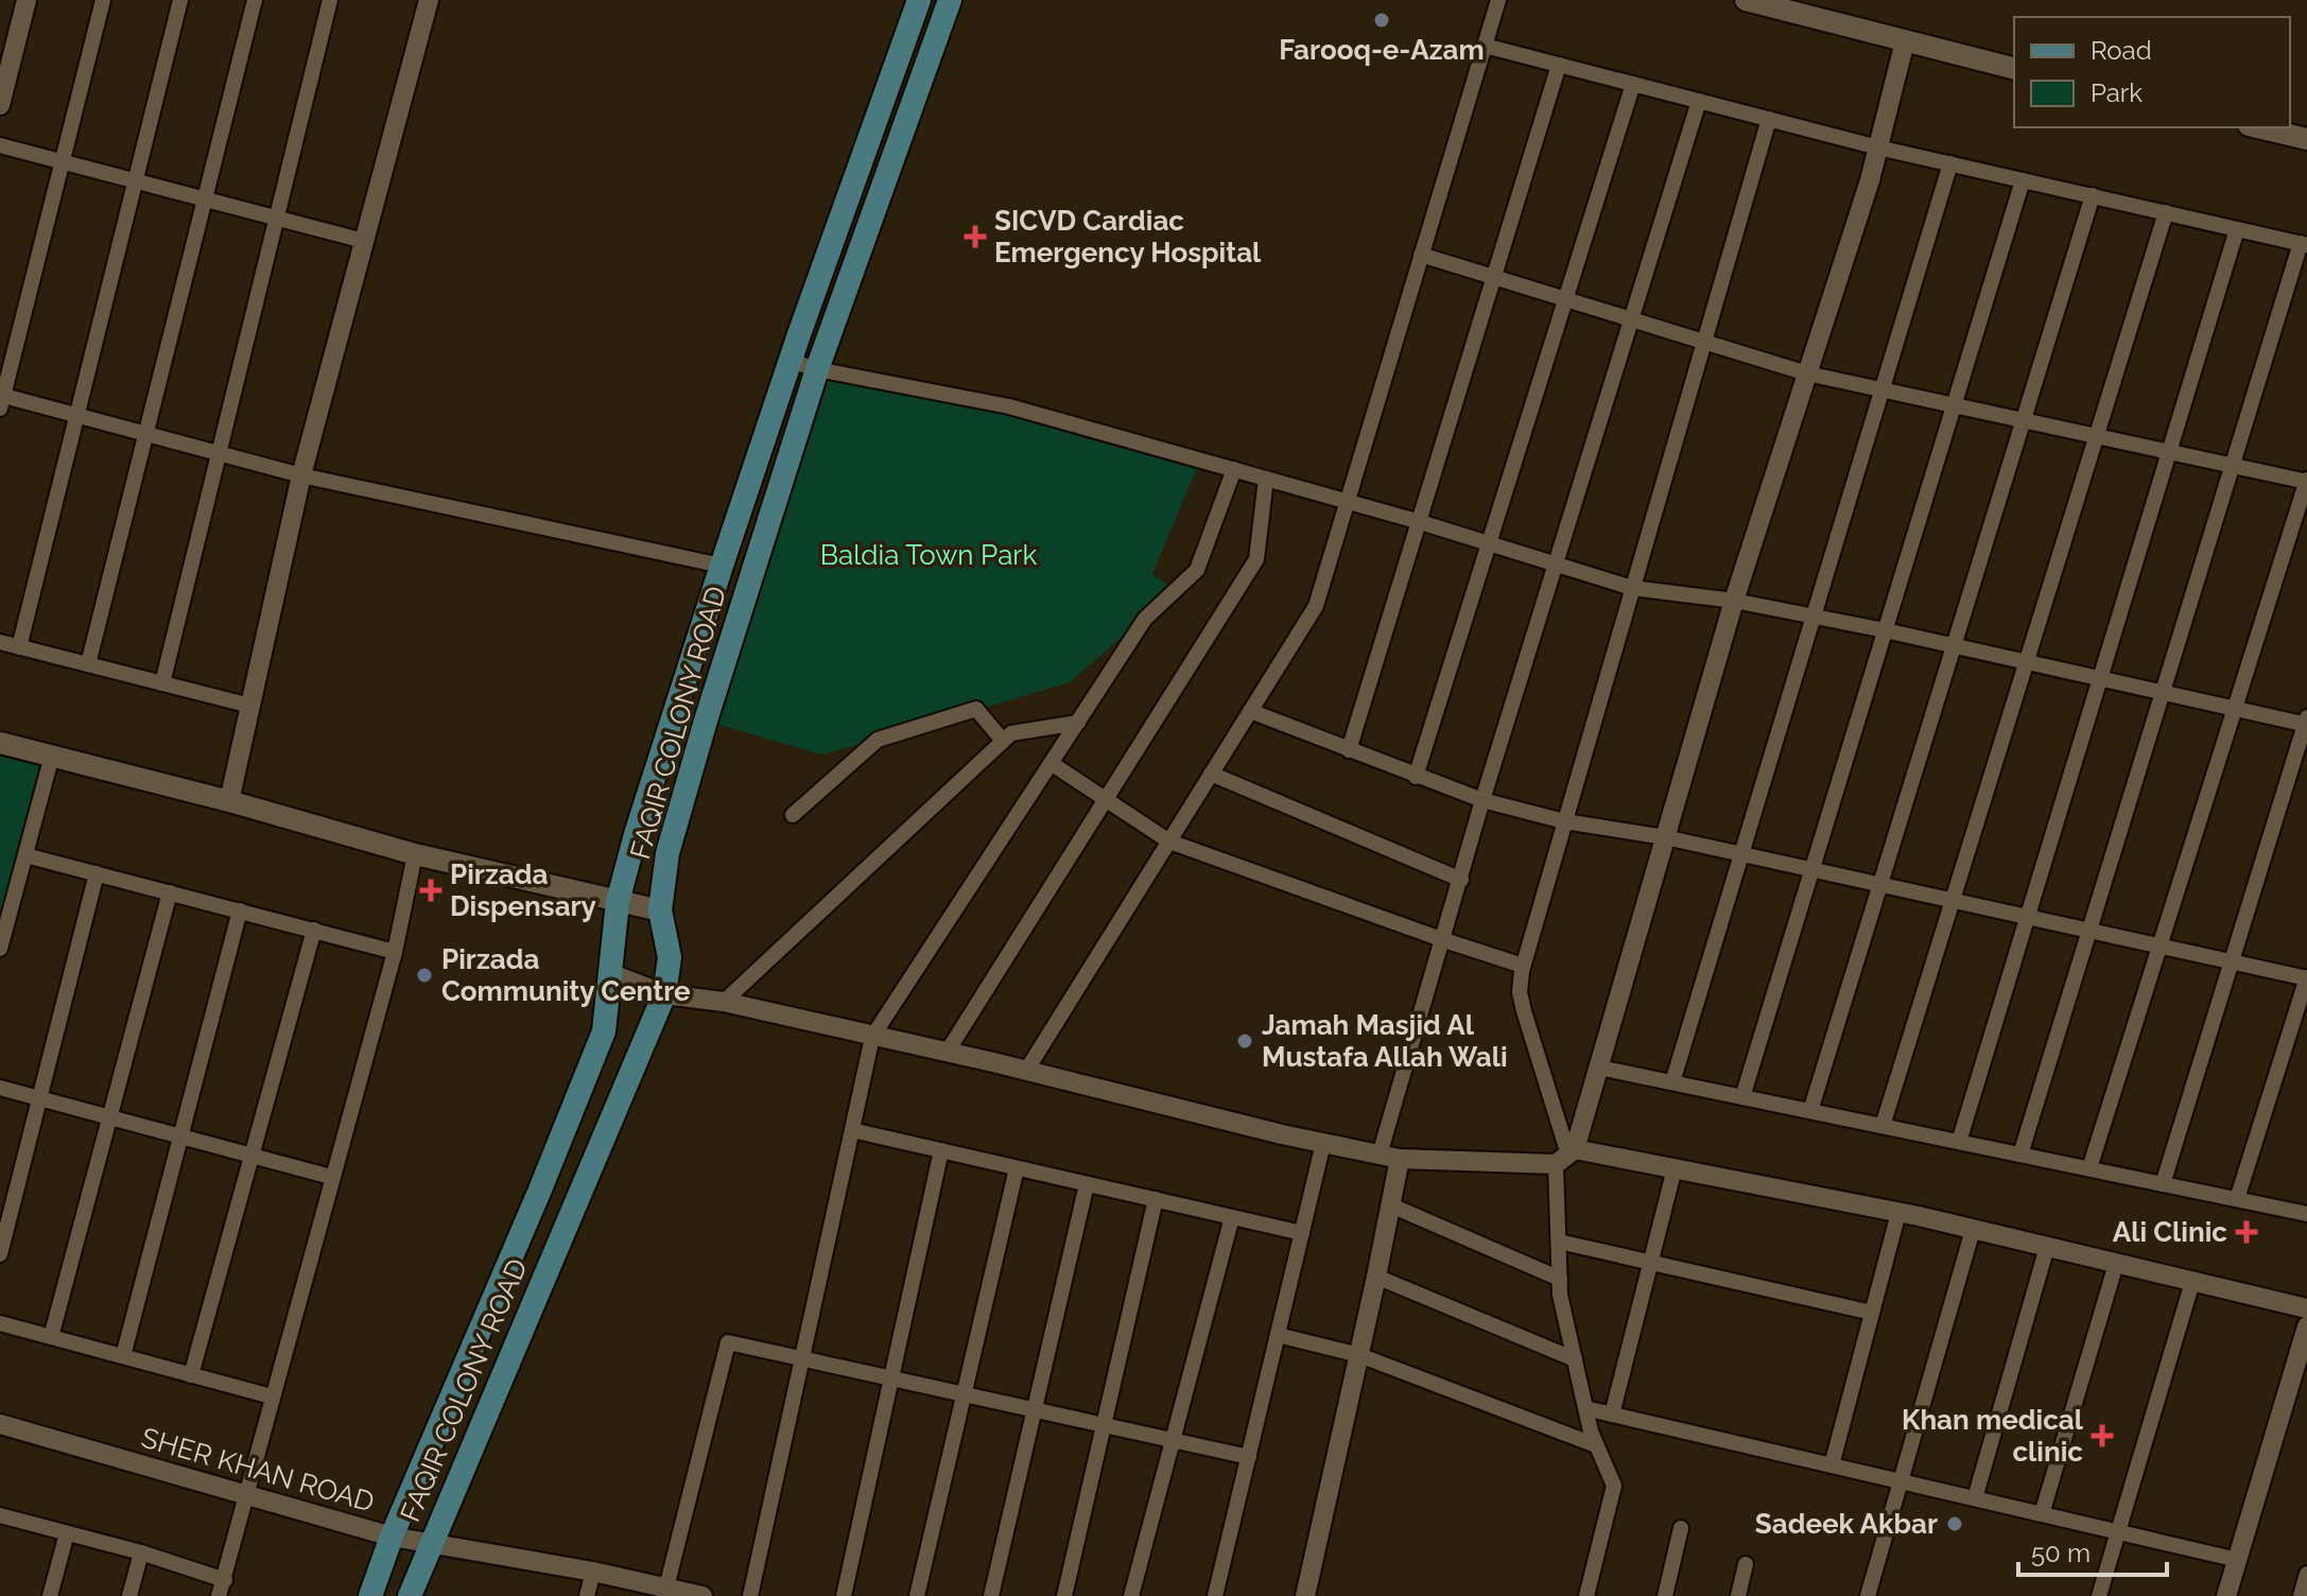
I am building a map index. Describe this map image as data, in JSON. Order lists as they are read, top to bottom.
{
  "streets": {
    "main road": ["FAQIR COLONY ROAD"],
    "street": ["SHER KHAN ROAD"]
  },
  "crossings": [
    ["FAQIR COLONY ROAD", "SHER KHAN ROAD"]
  ],
  "parks": ["Baldia Town Park"],
  "places": {
    "other": [
      "Farooq-e-Azam",
      "Pirzada Community Centre",
      "Jamah Masjid Al Mustafa Allah Wali",
      "Sadeek Akbar"
    ],
    "health": [
      "SICVD Cardiac Emergency Hospital",
      "Pirzada Dispensary",
      "Ali Clinic",
      "Khan medical clinic"
    ]
  },
  "legend": ["Road", "Park"],
  "scale_bar": "50 m"
}
